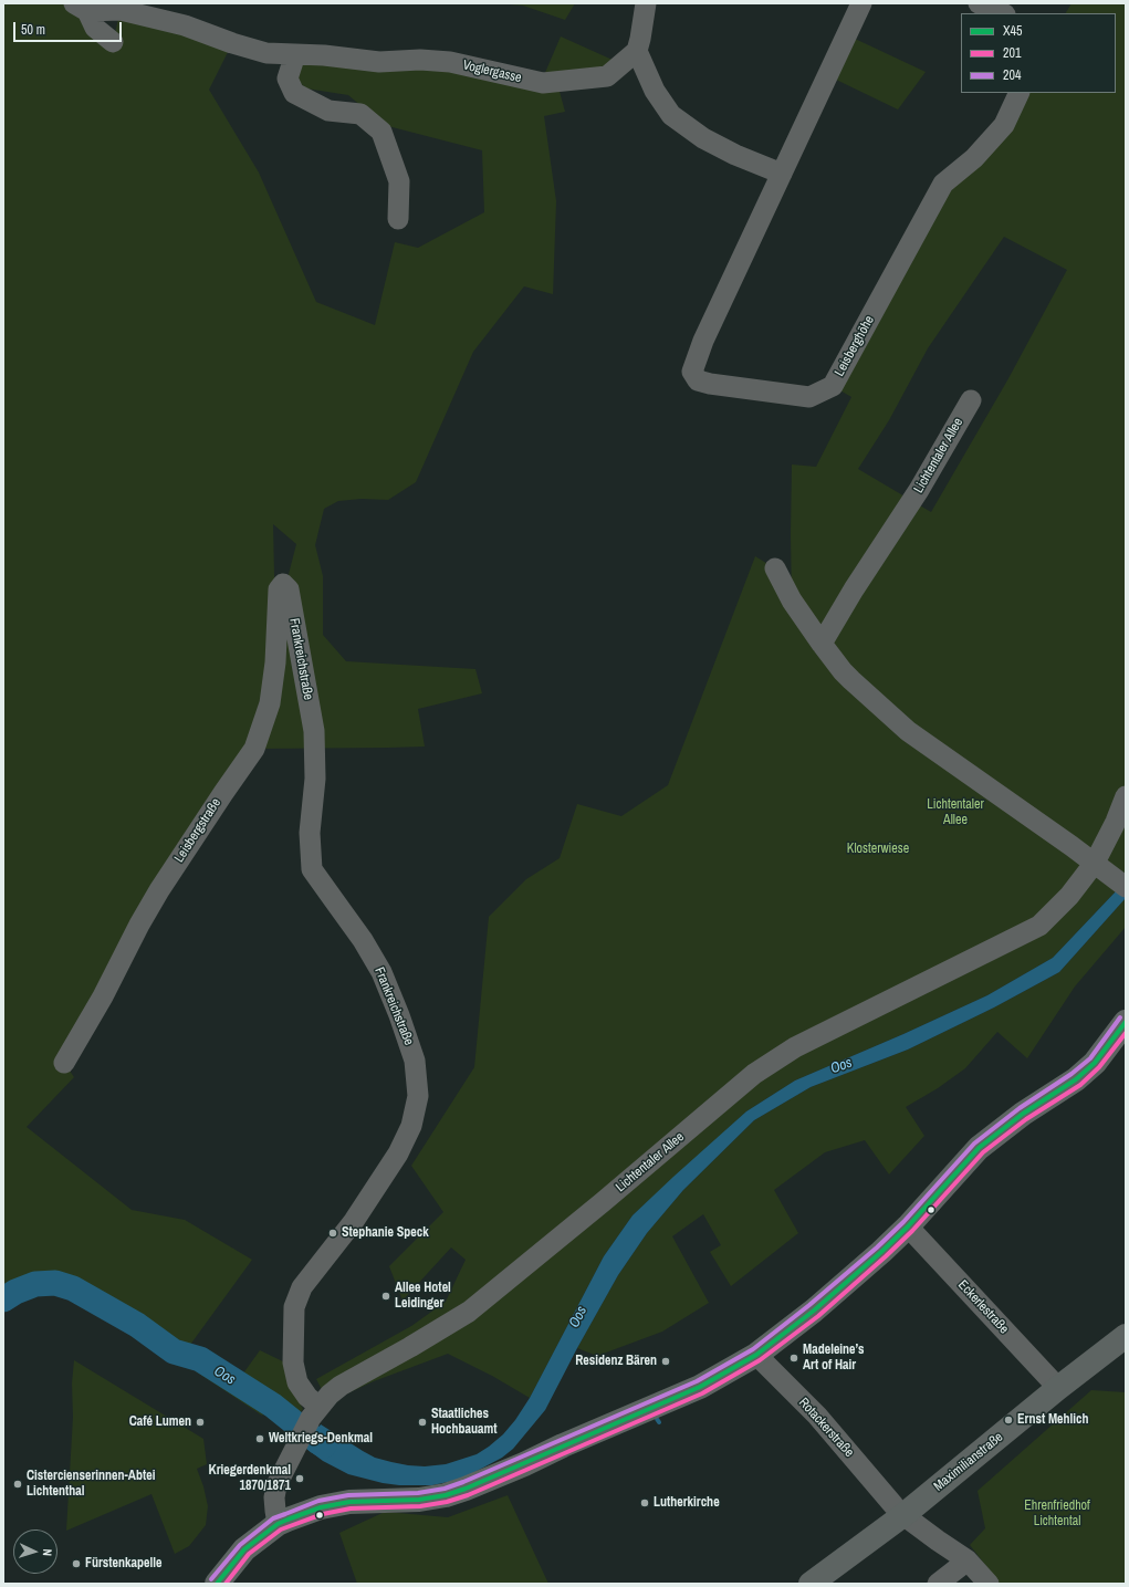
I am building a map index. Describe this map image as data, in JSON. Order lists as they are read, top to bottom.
{
  "streets": {
    "main road": ["Maximilianstraße"],
    "street": [
      "Voglergasse",
      "Leisberghöhe",
      "Lichtentaler Allee",
      "Frankreichstraße",
      "Leisbergstraße",
      "Eckerlestraße",
      "Rotackerstraße"
    ]
  },
  "crossings": [
    ["Lichtentaler Allee", "Frankreichstraße"],
    ["Frankreichstraße", "Leisbergstraße"],
    ["Eckerlestraße", "Maximilianstraße"],
    ["Rotackerstraße", "Maximilianstraße"]
  ],
  "water": ["Oos"],
  "parks": ["Lichtentaler Allee", "Klosterwiese", "Ehrenfriedhof Lichtental"],
  "places": [
    "Stephanie Speck",
    "Allee Hotel Leidinger",
    "Madeleine’s Art of Hair",
    "Residenz Bären",
    "Ernst Mehlich",
    "Café Lumen",
    "Staatliches Hochbauamt",
    "Weltkriegs-Denkmal",
    "Kriegerdenkmal 1870/1871",
    "Cistercienserinnen-Abtei Lichtenthal",
    "Lutherkirche",
    "Fürstenkapelle"
  ],
  "lines": ["transit line 204", "transit line X45", "transit line 201"],
  "legend": ["X45", "201", "204"],
  "scale_bar": "50 m",
  "north": "right"
}
